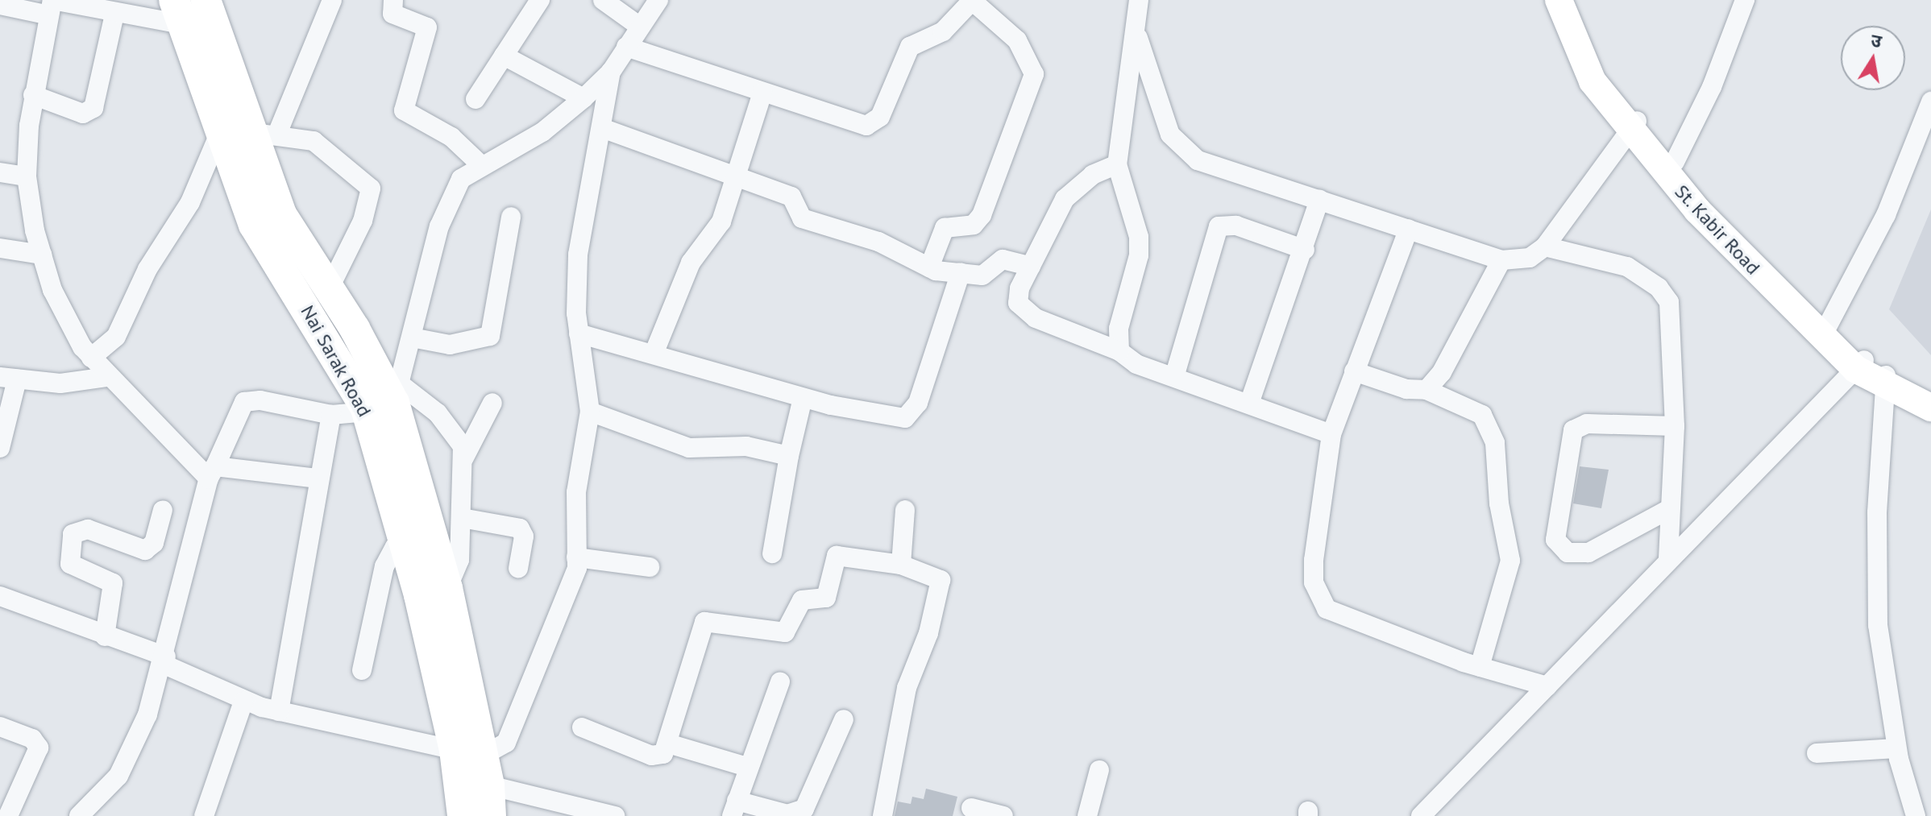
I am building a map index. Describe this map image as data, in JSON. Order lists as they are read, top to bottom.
{
  "streets": {
    "main road": ["St. Kabir Road", "Nai Sarak Road"]
  },
  "north": "top"
}
